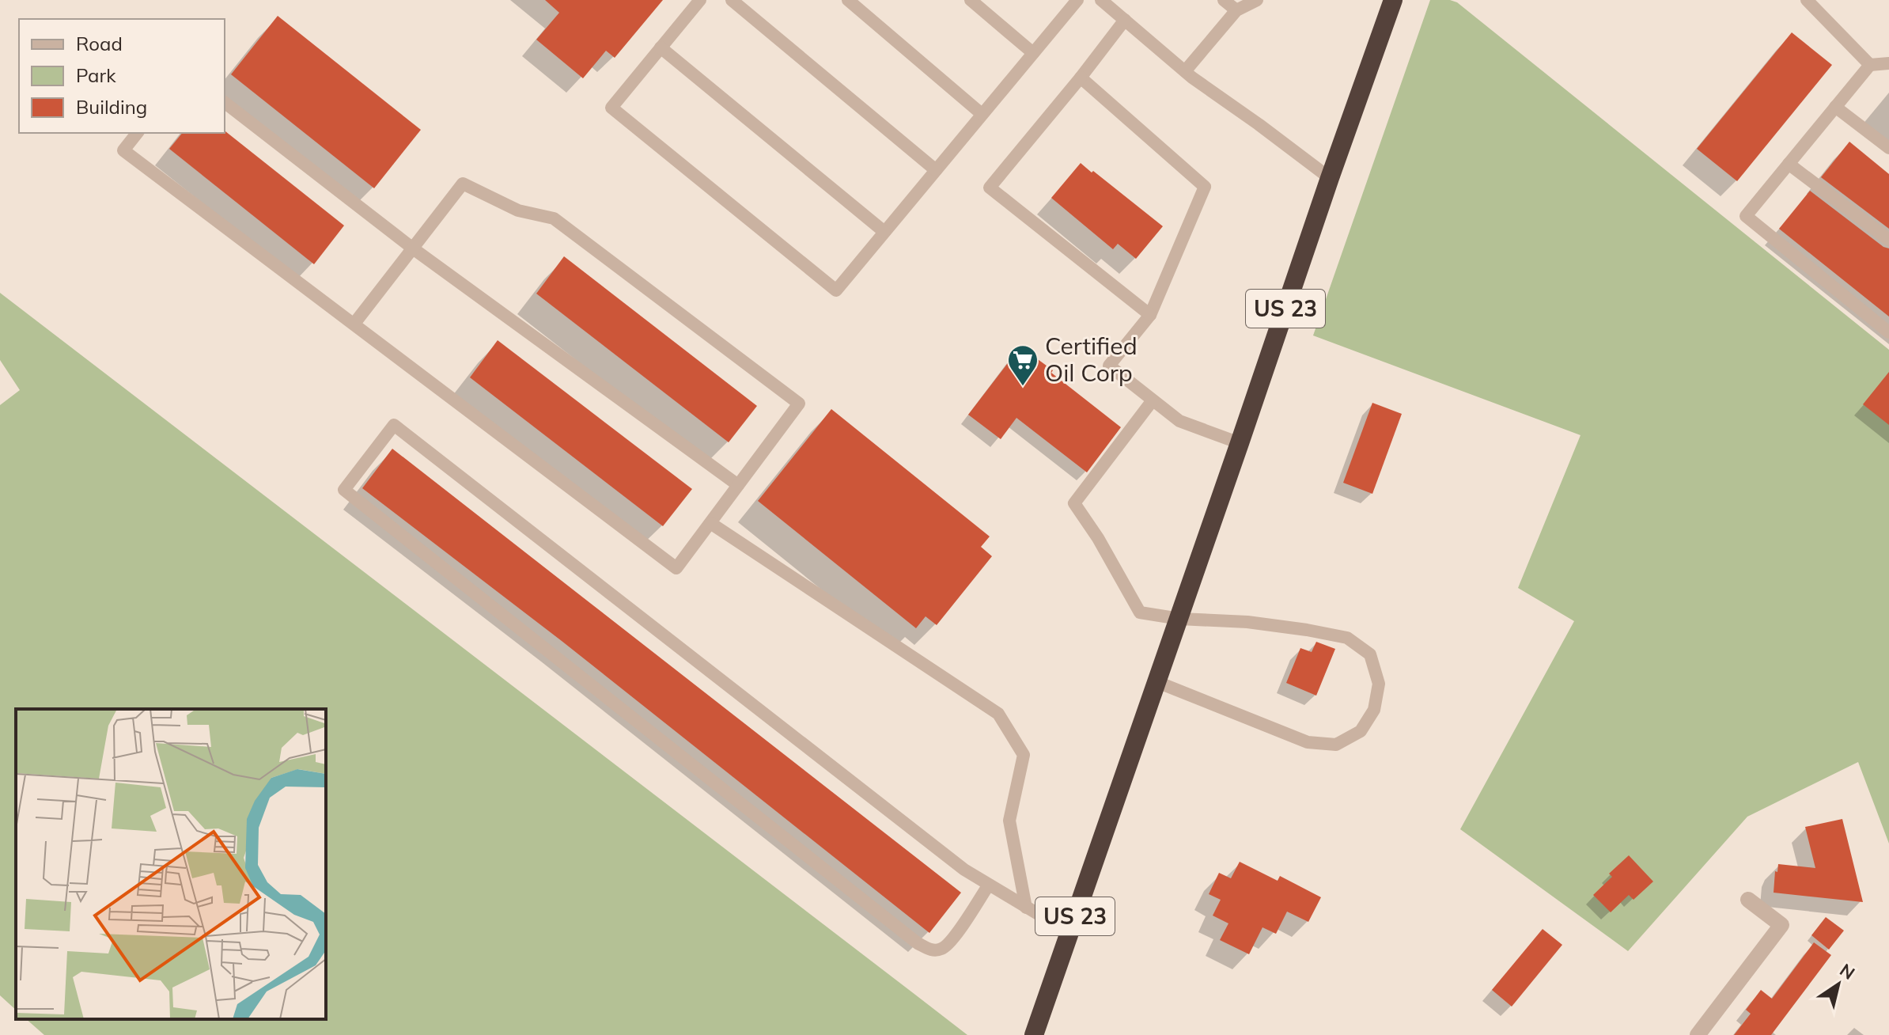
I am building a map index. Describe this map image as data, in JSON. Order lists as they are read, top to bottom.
{
  "streets": {
    "highway": ["US 23"]
  },
  "places": {
    "supermarket": ["Certified Oil Corp"]
  },
  "legend": ["Road", "Park", "Building"],
  "north": "top right"
}
